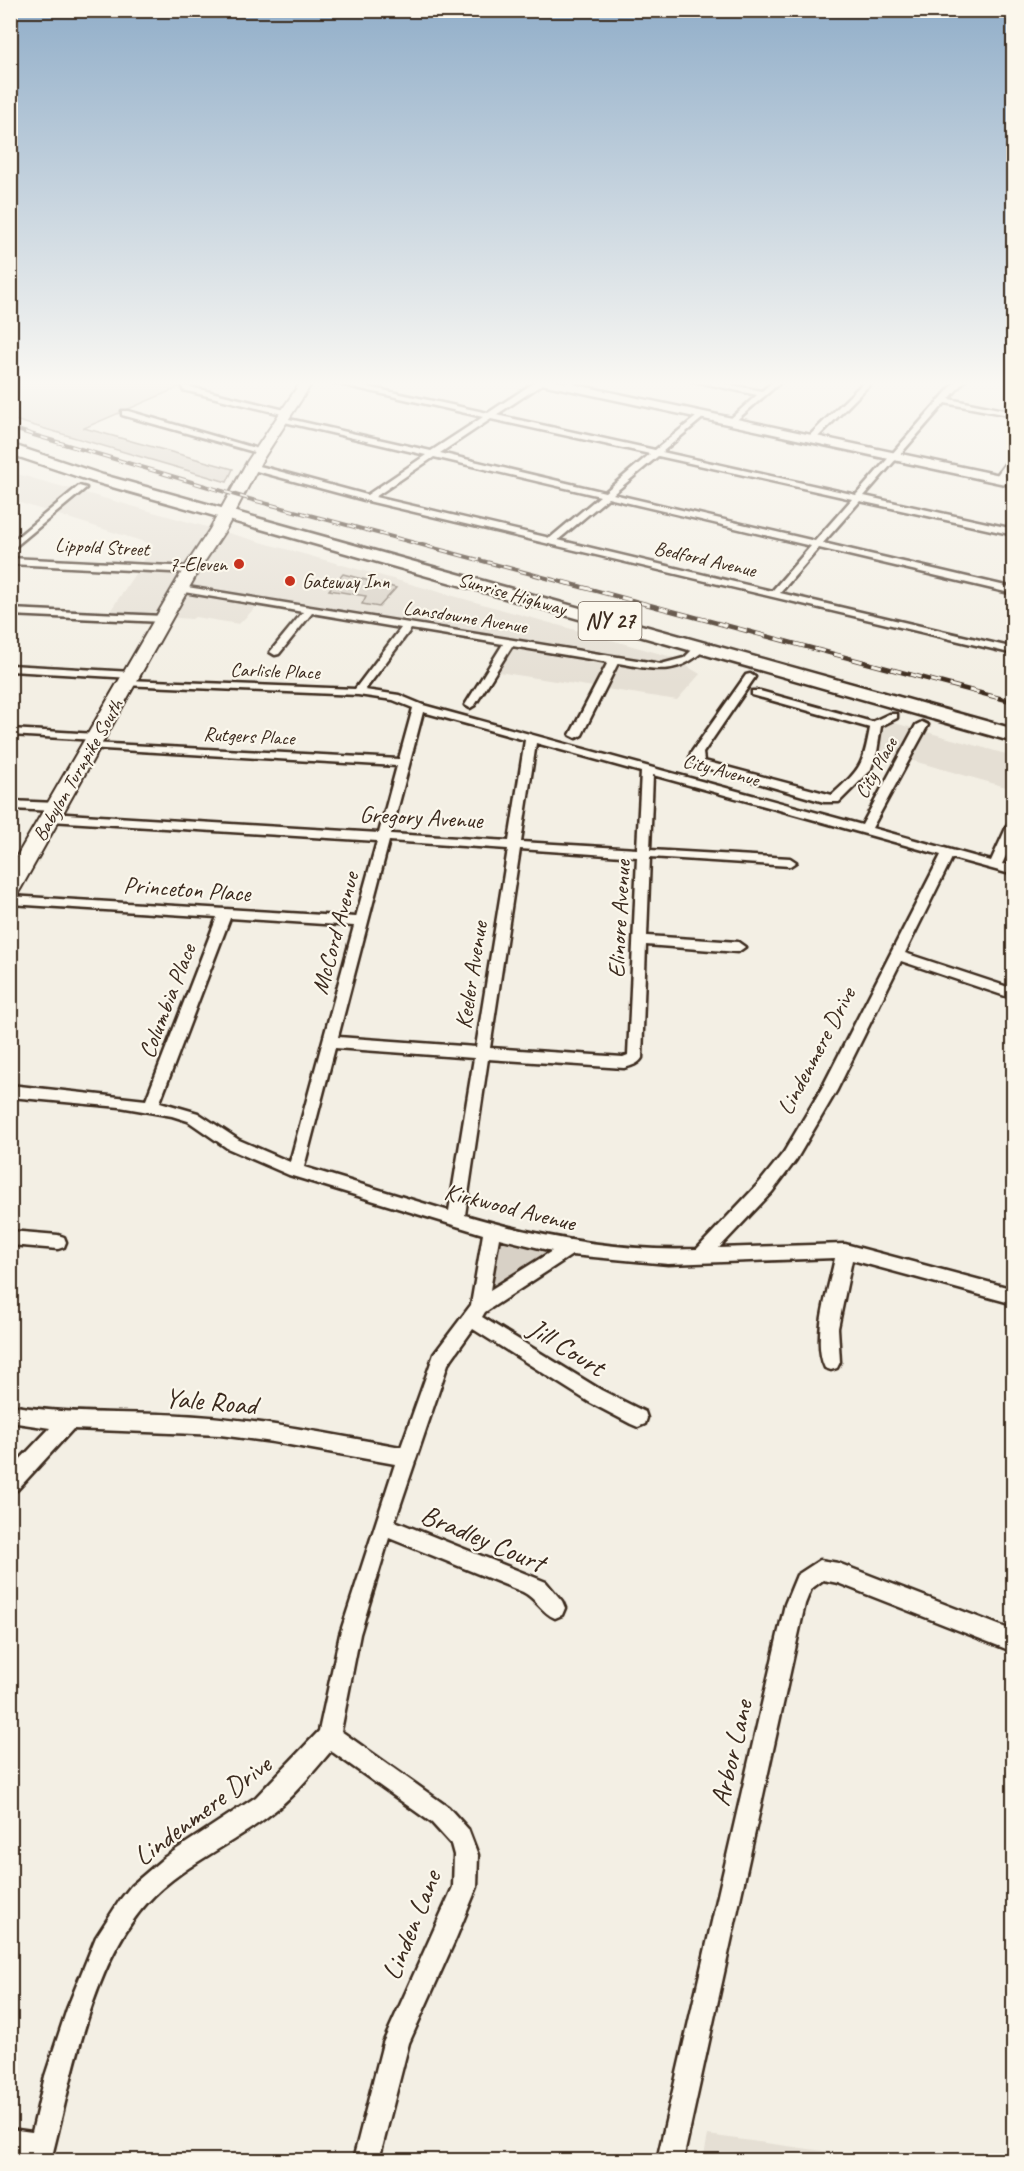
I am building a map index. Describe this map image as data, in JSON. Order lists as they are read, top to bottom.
{
  "streets": {
    "highway": ["Sunrise Highway", "NY 27"],
    "main road": ["Babylon Turnpike South"],
    "street": [
      "Lippold Street",
      "Bedford Avenue",
      "Lansdowne Avenue",
      "Carlisle Place",
      "Rutgers Place",
      "City Place",
      "City Avenue",
      "Gregory Avenue",
      "Princeton Place",
      "Elinore Avenue",
      "McCord Avenue",
      "Keeler Avenue",
      "Columbia Place",
      "Lindenmere Drive",
      "Kirkwood Avenue",
      "Jill Court",
      "Yale Road",
      "Bradley Court",
      "Arbor Lane",
      "Linden Lane"
    ]
  },
  "crossings": [
    ["Lippold Street", "Babylon Turnpike South"],
    ["Sunrise Highway", "Lansdowne Avenue"],
    ["Sunrise Highway", "City Place"],
    ["Sunrise Highway", "Babylon Turnpike South"],
    ["Lansdowne Avenue", "Babylon Turnpike South"],
    ["Carlisle Place", "Babylon Turnpike South"],
    ["Carlisle Place", "City Avenue"],
    ["Carlisle Place", "McCord Avenue"],
    ["Rutgers Place", "Babylon Turnpike South"],
    ["Rutgers Place", "McCord Avenue"],
    ["City Place", "City Avenue"],
    ["Babylon Turnpike South", "Gregory Avenue"],
    ["City Avenue", "Elinore Avenue"],
    ["City Avenue", "McCord Avenue"],
    ["City Avenue", "Keeler Avenue"],
    ["City Avenue", "Lindenmere Drive"],
    ["Gregory Avenue", "Elinore Avenue"],
    ["Gregory Avenue", "McCord Avenue"],
    ["Gregory Avenue", "Keeler Avenue"],
    ["Princeton Place", "McCord Avenue"],
    ["Princeton Place", "Columbia Place"],
    ["Elinore Avenue", "Keeler Avenue"],
    ["McCord Avenue", "Kirkwood Avenue"],
    ["Keeler Avenue", "Kirkwood Avenue"],
    ["Columbia Place", "Kirkwood Avenue"],
    ["Lindenmere Drive", "Kirkwood Avenue"],
    ["Lindenmere Drive", "Jill Court"],
    ["Lindenmere Drive", "Yale Road"],
    ["Lindenmere Drive", "Bradley Court"],
    ["Lindenmere Drive", "Linden Lane"]
  ],
  "places": ["7-Eleven", "Gateway Inn"]
}
